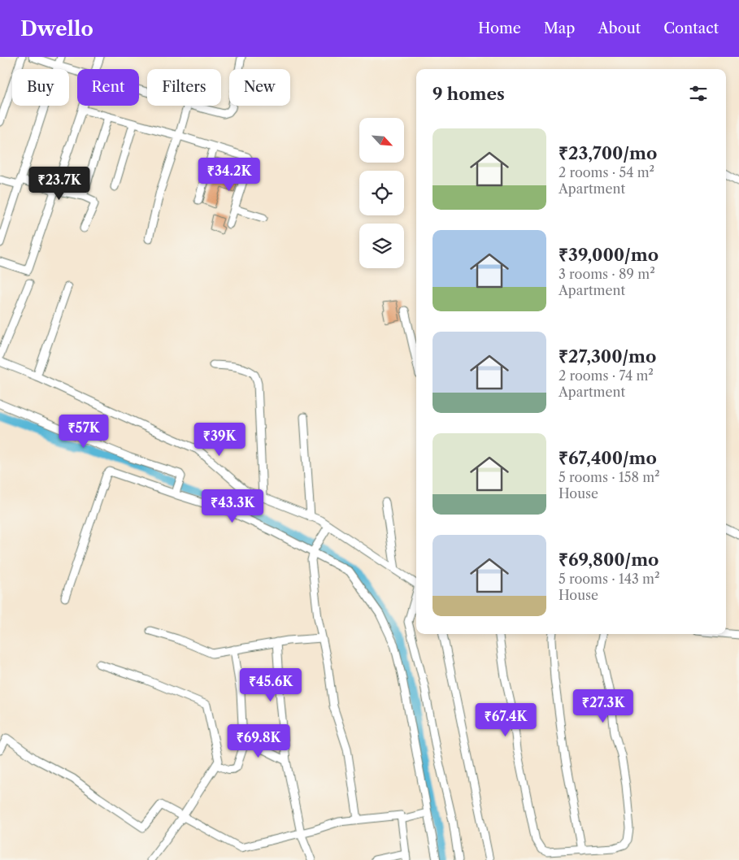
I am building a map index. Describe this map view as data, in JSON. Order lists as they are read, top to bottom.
{
  "north": "bottom right",
  "page": {
    "header": "Dwello",
    "nav": [
      "Home",
      "Map",
      "About",
      "Contact"
    ],
    "chip": [
      "Buy",
      "Rent",
      "Filters",
      "New"
    ],
    "heading": "9 homes",
    "list": [
      {
        "name": "₹23,700/mo",
        "note": "2 rooms · 54 m² · Apartment"
      },
      {
        "name": "₹39,000/mo",
        "note": "3 rooms · 89 m² · Apartment"
      },
      {
        "name": "₹27,300/mo",
        "note": "2 rooms · 74 m² · Apartment"
      },
      {
        "name": "₹67,400/mo",
        "note": "5 rooms · 158 m² · House"
      },
      {
        "name": "₹69,800/mo",
        "note": "5 rooms · 143 m² · House"
      }
    ],
    "price": [
      "₹34.2K",
      "₹23.7K",
      "₹57K",
      "₹39K",
      "₹43.3K",
      "₹45.6K",
      "₹27.3K",
      "₹67.4K",
      "₹69.8K"
    ]
  }
}
